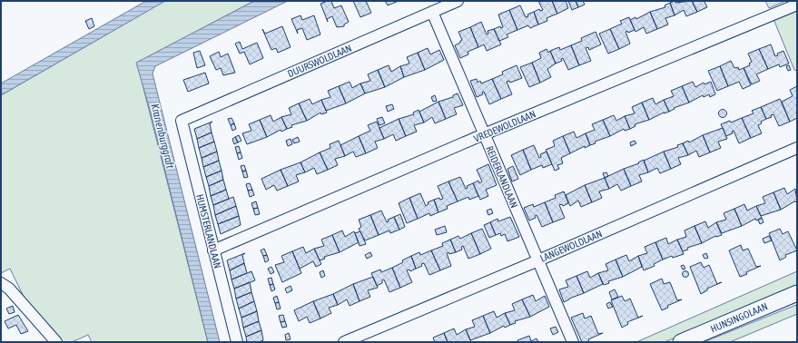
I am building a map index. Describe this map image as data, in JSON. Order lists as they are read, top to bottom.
{
  "streets": {
    "street": [
      "DUURSWOLDLAAN",
      "VREDEWOLDLAAN",
      "REIDERLANDLAAN",
      "HUMSTERLANDLAAN",
      "LANGEWOLDLAAN",
      "HUNSINGOLAAN"
    ]
  },
  "crossings": [
    ["DUURSWOLDLAAN", "REIDERLANDLAAN"],
    ["DUURSWOLDLAAN", "HUMSTERLANDLAAN"],
    ["VREDEWOLDLAAN", "REIDERLANDLAAN"],
    ["VREDEWOLDLAAN", "HUMSTERLANDLAAN"],
    ["REIDERLANDLAAN", "LANGEWOLDLAAN"]
  ],
  "water": ["Kranenburggraft"]
}
